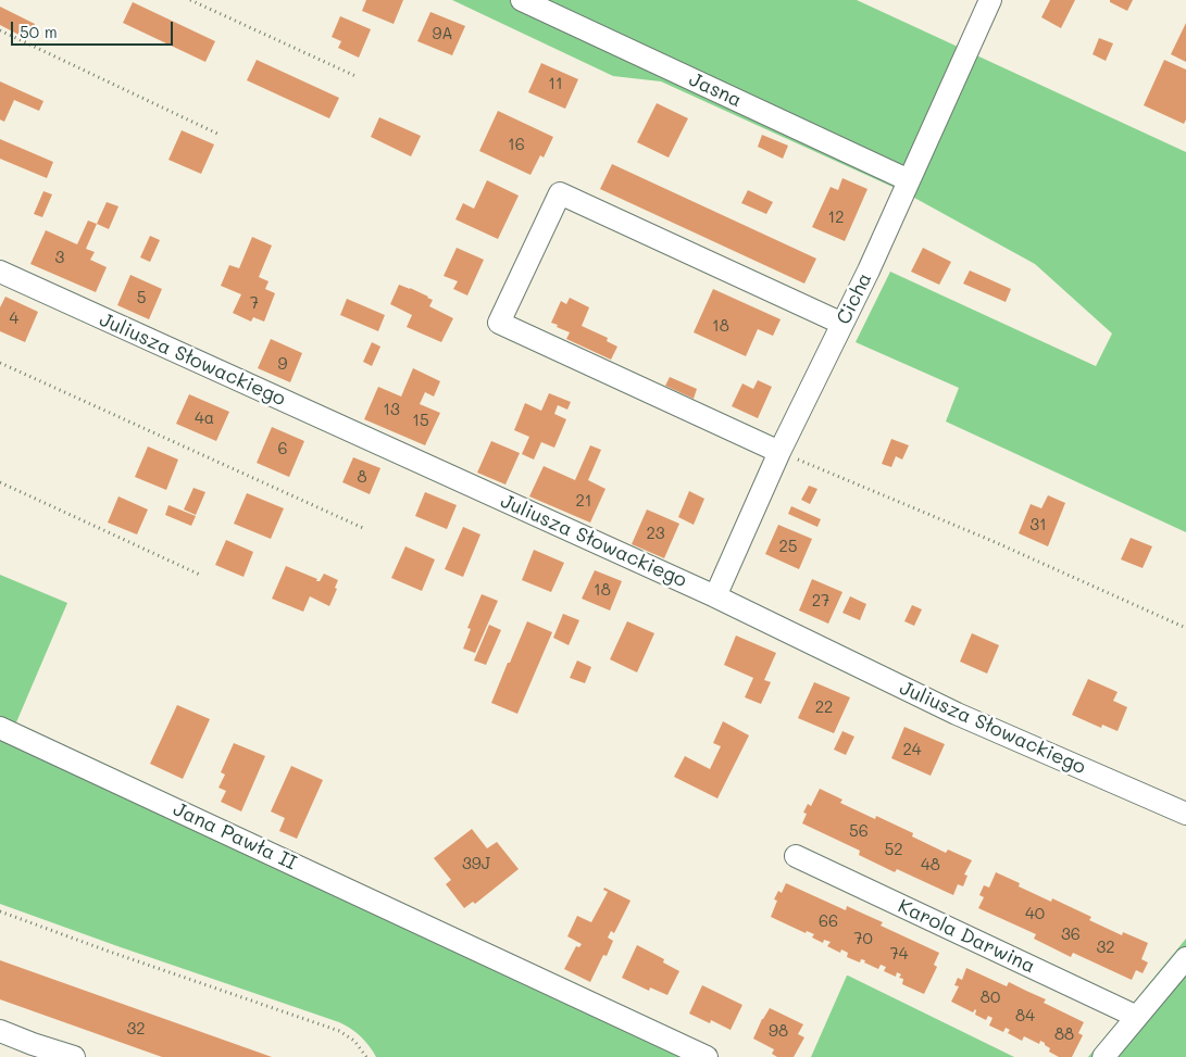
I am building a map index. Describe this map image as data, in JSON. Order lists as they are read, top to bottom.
{
  "streets": {
    "street": [
      "Jasna",
      "Cicha",
      "Juliusza Słowackiego",
      "Jana Pawła II",
      "Karola Darwina"
    ]
  },
  "crossings": [
    ["Jasna", "Cicha"],
    ["Cicha", "Juliusza Słowackiego"]
  ],
  "house_numbers": [
    "9A",
    "11",
    "16",
    "12",
    "3",
    "5",
    "7",
    "4",
    "18",
    "9",
    "13",
    "4a",
    "15",
    "6",
    "8",
    "21",
    "31",
    "23",
    "25",
    "18",
    "27",
    "22",
    "24",
    "56",
    "52",
    "39J",
    "48",
    "40",
    "66",
    "36",
    "70",
    "32",
    "74",
    "80",
    "84",
    "32",
    "98",
    "88"
  ],
  "scale_bar": "50 m"
}
